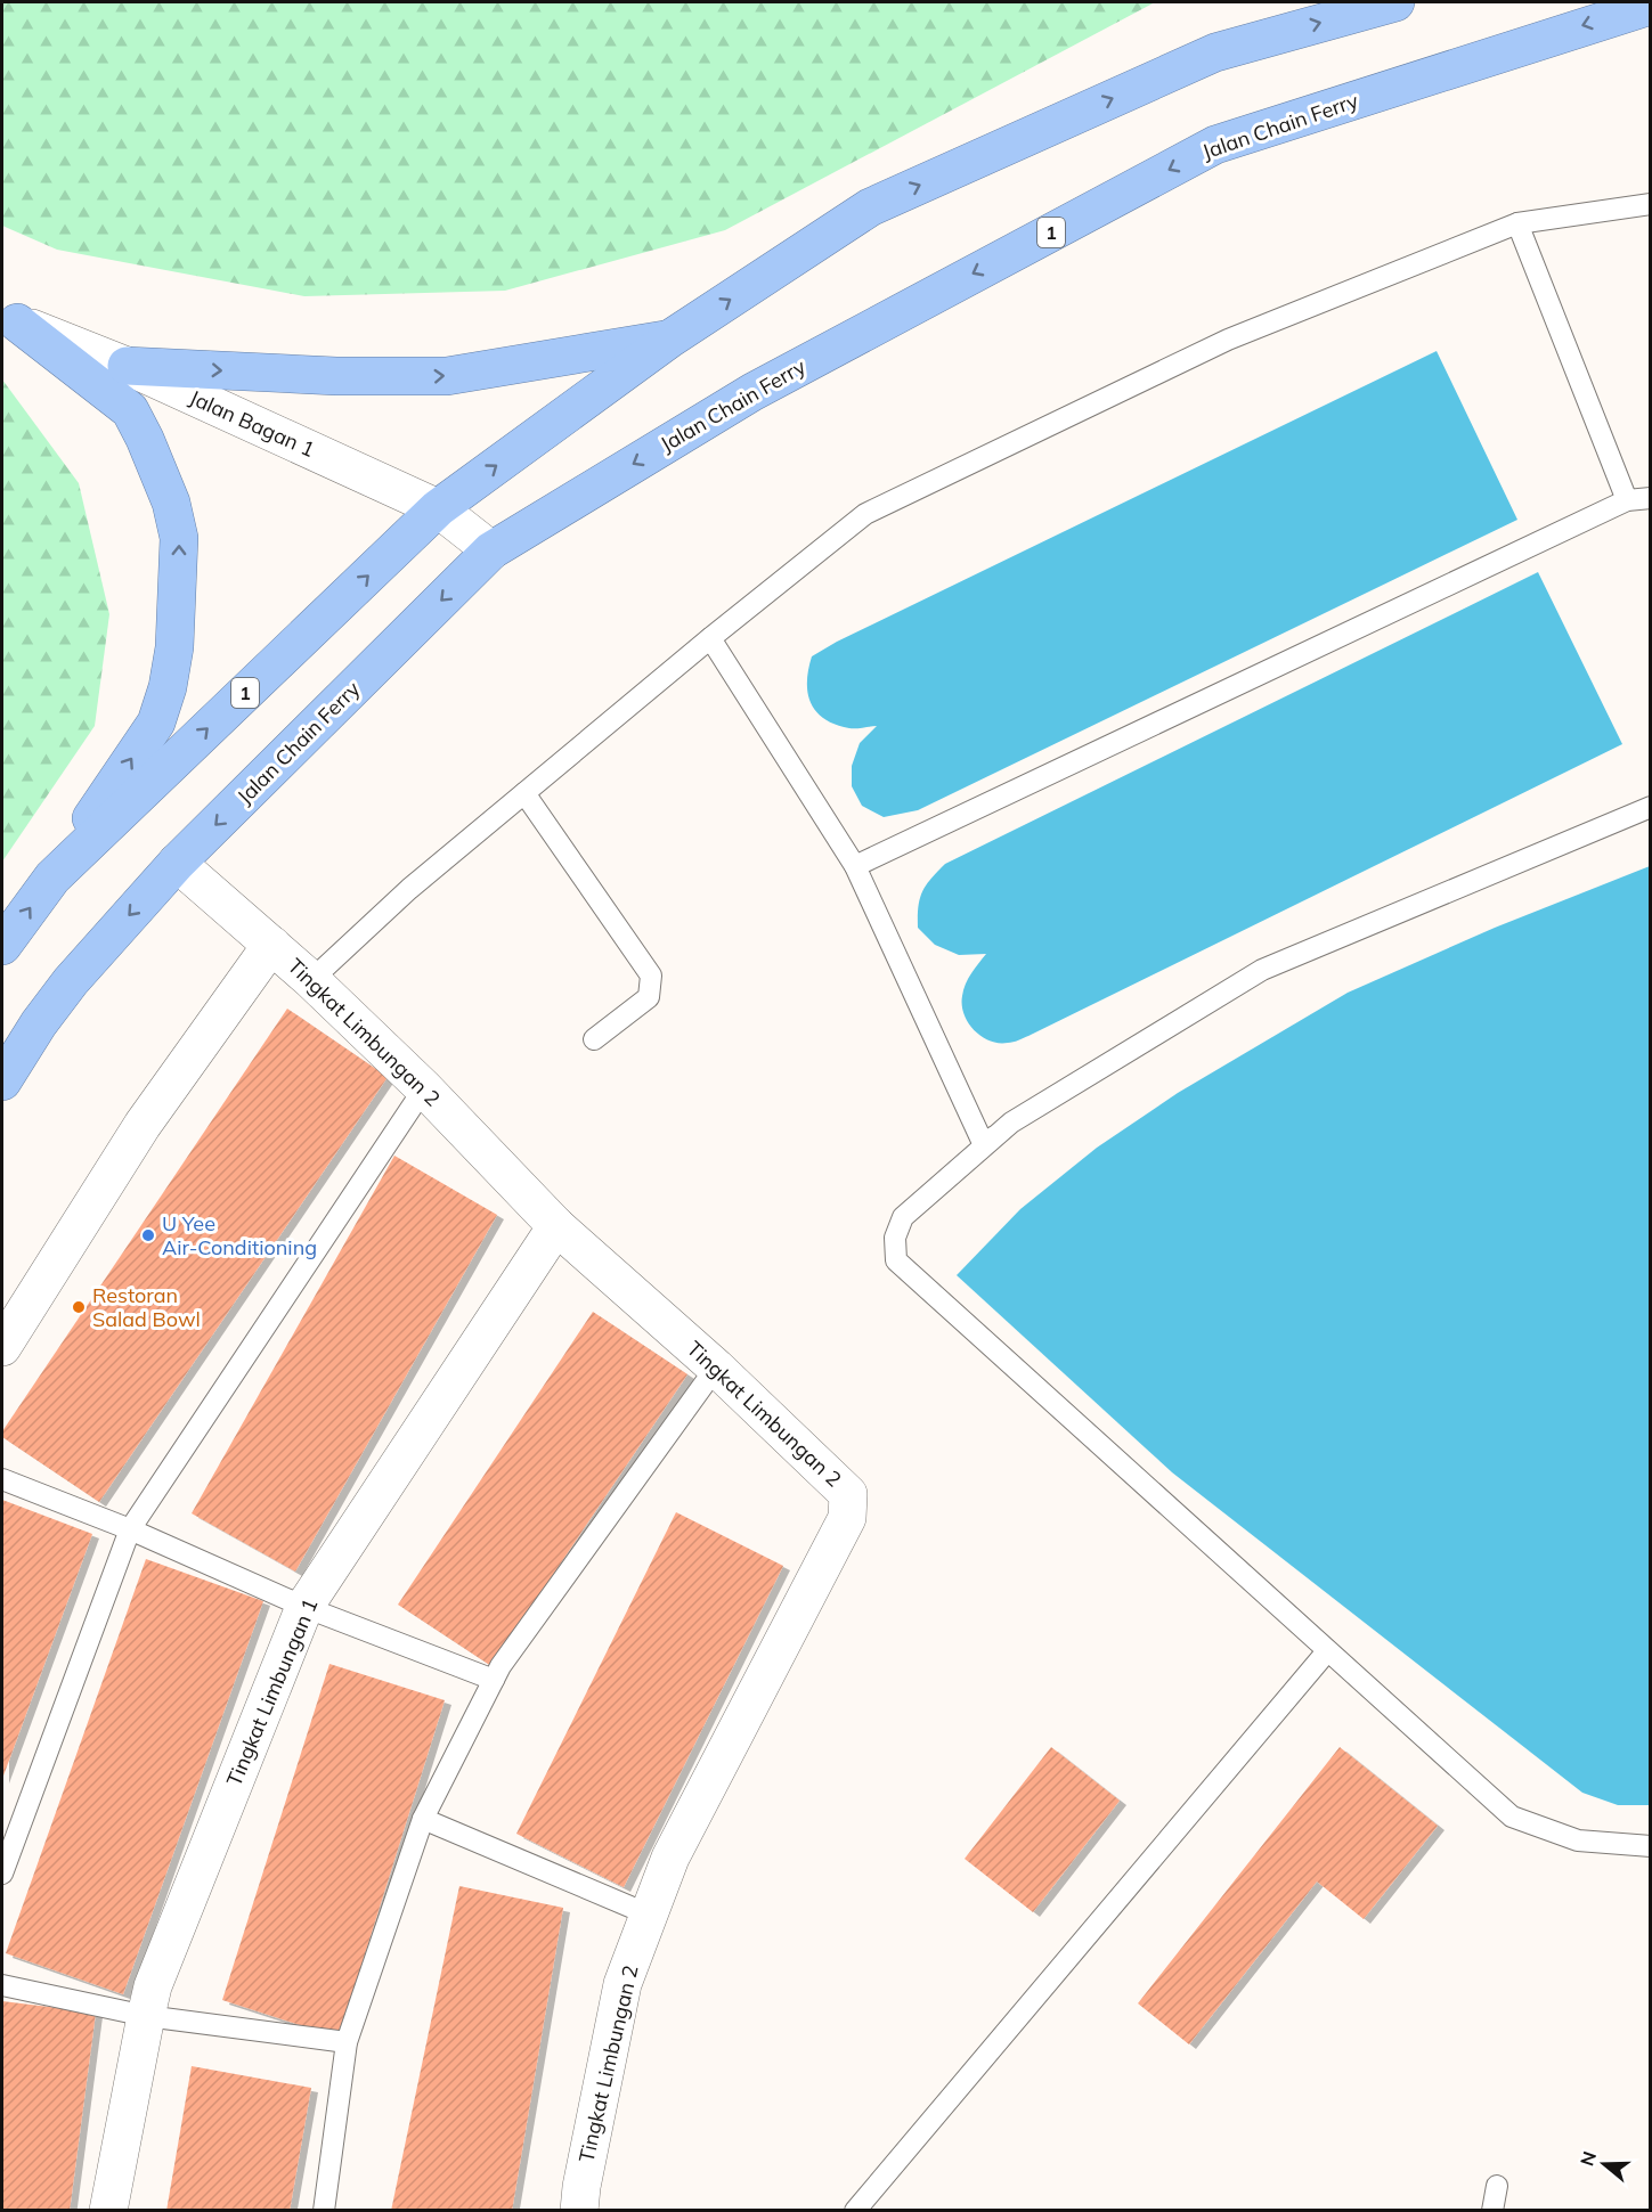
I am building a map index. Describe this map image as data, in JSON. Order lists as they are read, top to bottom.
{
  "streets": {
    "highway": ["Jalan Chain Ferry", "1"],
    "street": ["Jalan Bagan 1", "Tingkat Limbungan 2", "Tingkat Limbungan 1"]
  },
  "crossings": [
    ["Jalan Chain Ferry", "Jalan Bagan 1"],
    ["Jalan Chain Ferry", "Tingkat Limbungan 2"],
    ["1", "Jalan Bagan 1"],
    ["Tingkat Limbungan 2", "Tingkat Limbungan 1"]
  ],
  "places": ["U Yee Air-Conditioning", "Restoran Salad Bowl"],
  "north": "left"
}
